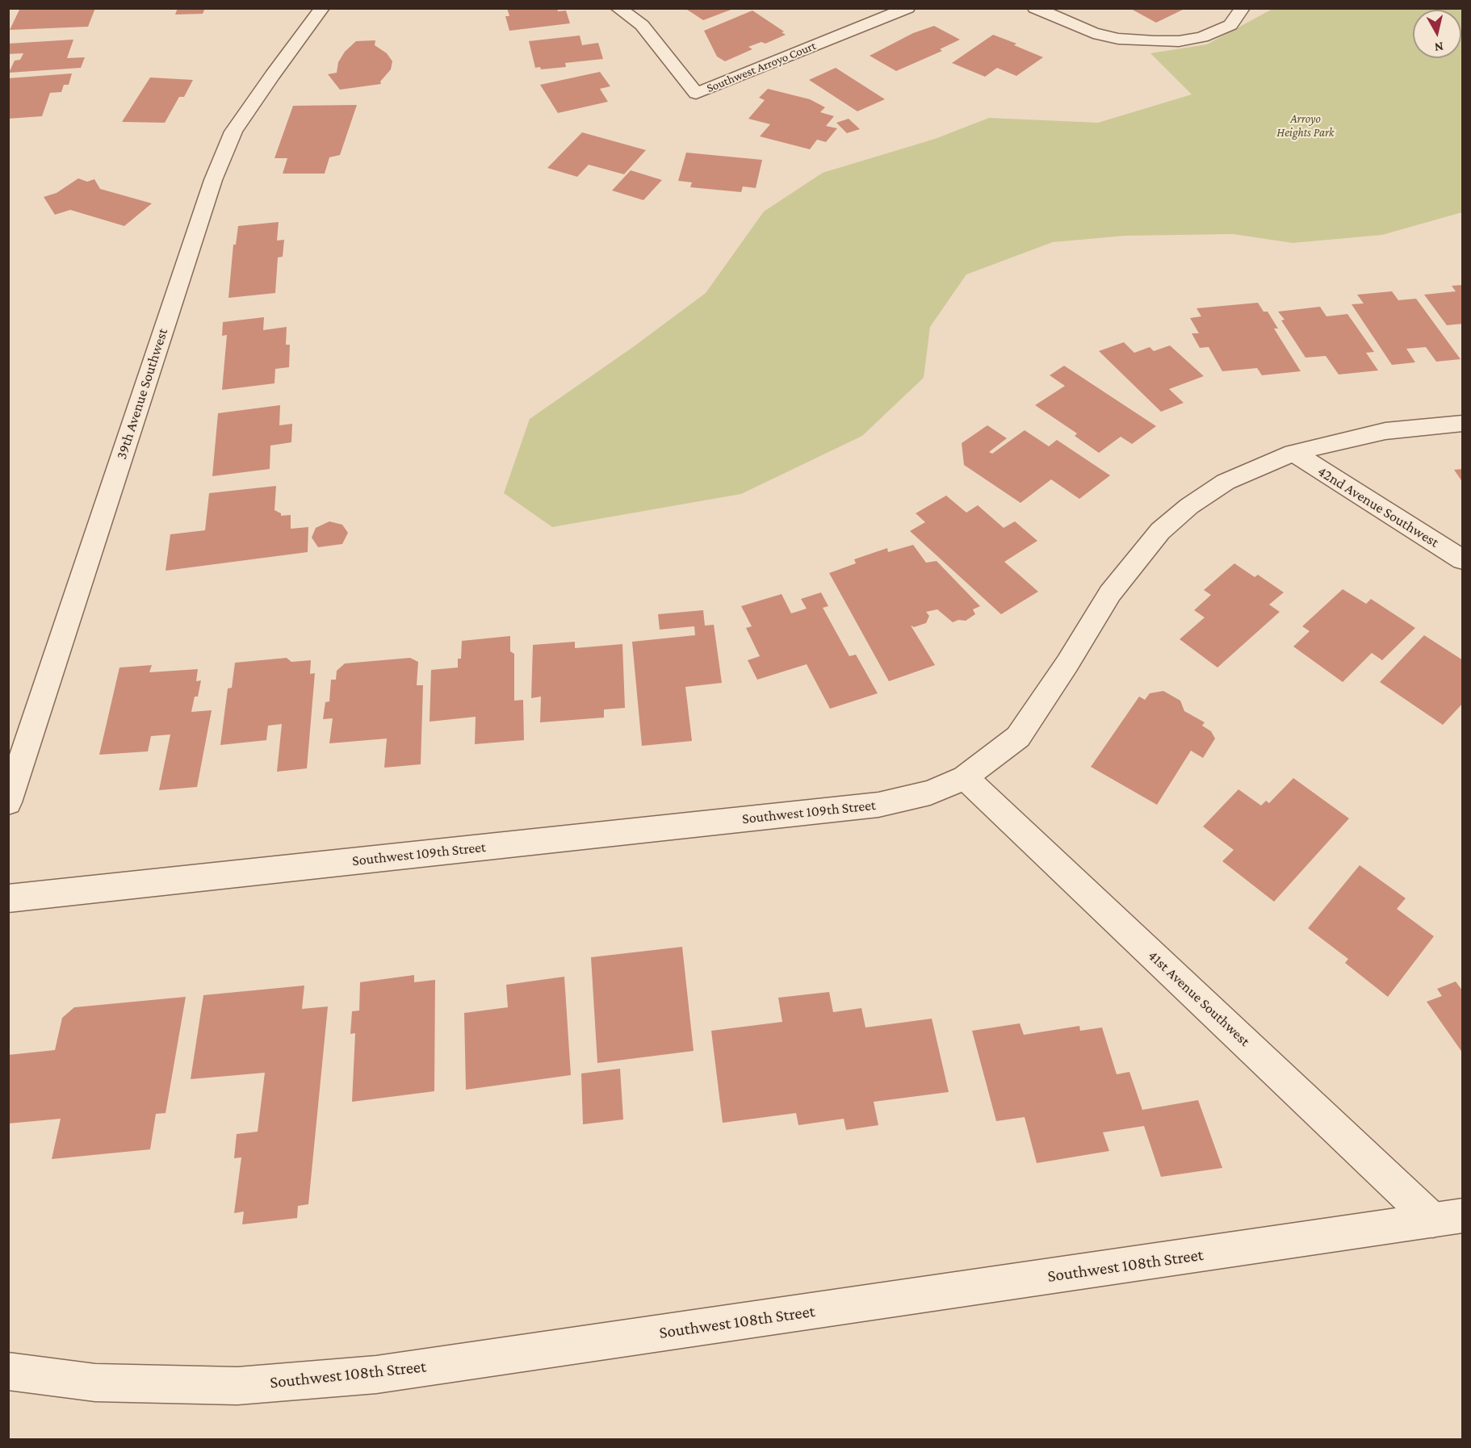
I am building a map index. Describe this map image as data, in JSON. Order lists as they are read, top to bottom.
{
  "streets": {
    "street": [
      "Southwest Arroyo Court",
      "39th Avenue Southwest",
      "42nd Avenue Southwest",
      "Southwest 109th Street",
      "41st Avenue Southwest",
      "Southwest 108th Street"
    ]
  },
  "crossings": [
    ["42nd Avenue Southwest", "Southwest 109th Street"],
    ["Southwest 109th Street", "41st Avenue Southwest"],
    ["41st Avenue Southwest", "Southwest 108th Street"]
  ],
  "parks": ["Arroyo Heights Park"],
  "north": "bottom"
}
